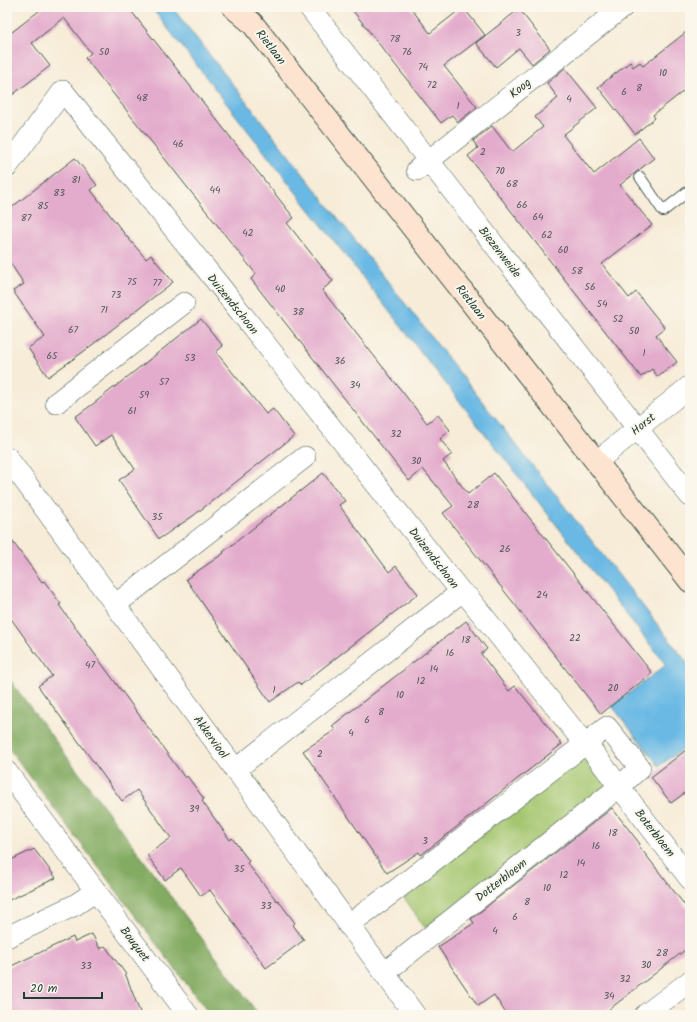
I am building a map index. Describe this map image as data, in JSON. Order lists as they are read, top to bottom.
{
  "streets": {
    "street": [
      "Rietlaan",
      "Koog",
      "Biezenweide",
      "Duizendschoon",
      "Horst",
      "Akkerviool",
      "Boterbloem",
      "Dotterbloem",
      "Bouquet"
    ]
  },
  "crossings": [
    ["Rietlaan", "Horst"],
    ["Koog", "Biezenweide"],
    ["Biezenweide", "Horst"],
    ["Duizendschoon", "Akkerviool"],
    ["Duizendschoon", "Boterbloem"],
    ["Duizendschoon", "Dotterbloem"],
    ["Akkerviool", "Dotterbloem"],
    ["Boterbloem", "Dotterbloem"]
  ],
  "house_numbers": [
    "3",
    "78",
    "50",
    "76",
    "74",
    "10",
    "72",
    "8",
    "6",
    "48",
    "4",
    "1",
    "46",
    "2",
    "70",
    "81",
    "68",
    "44",
    "83",
    "66",
    "85",
    "64",
    "87",
    "42",
    "62",
    "60",
    "58",
    "75",
    "77",
    "56",
    "40",
    "73",
    "54",
    "71",
    "38",
    "52",
    "67",
    "50",
    "1",
    "65",
    "53",
    "36",
    "57",
    "34",
    "59",
    "61",
    "32",
    "30",
    "28",
    "35",
    "26",
    "24",
    "22",
    "18",
    "16",
    "47",
    "14",
    "12",
    "20",
    "1",
    "10",
    "8",
    "6",
    "4",
    "2",
    "39",
    "18",
    "3",
    "16",
    "14",
    "35",
    "12",
    "10",
    "8",
    "33",
    "6",
    "4",
    "28",
    "30",
    "33",
    "32",
    "34"
  ],
  "scale_bar": "20 m"
}
